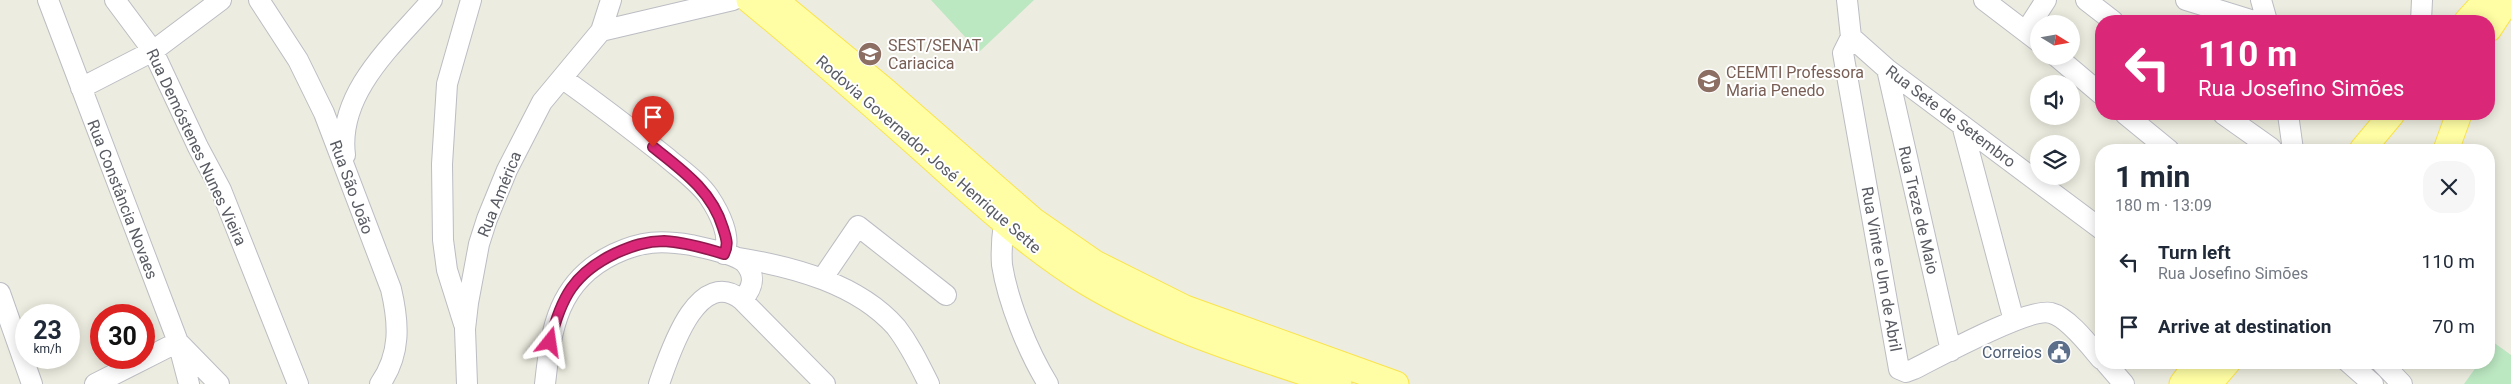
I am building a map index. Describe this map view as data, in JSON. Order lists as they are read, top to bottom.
{
  "streets": {
    "main road": ["Rodovia Governador José Henrique Sette"],
    "street": [
      "Rua Sete de Setembro",
      "Rua Demóstenes Nunes Vieira",
      "Rua São João",
      "Rua América",
      "Rua Constância Novaes",
      "Rua Treze de Maio",
      "Rua Vinte e Um de Abril"
    ]
  },
  "crossings": [
    ["Rua Sete de Setembro", "Rua Treze de Maio"],
    ["Rua Sete de Setembro", "Rua Vinte e Um de Abril"],
    ["Rua Treze de Maio", "Rua Vinte e Um de Abril"]
  ],
  "places": {
    "school or university": ["SEST/SENAT Cariacica", "CEEMTI Professora Maria Penedo"],
    "public building": ["Correios"]
  },
  "north": "right",
  "page": {
    "turn": ["110 m", "Rua Josefino Simões"],
    "heading": ["1 min", "180 m · 13:09"],
    "list": [
      {
        "name": "Turn left",
        "note": "Rua Josefino Simões",
        "value": "110 m"
      },
      {
        "name": "Arrive at destination",
        "value": "70 m"
      }
    ],
    "speed": "23 km/h",
    "limit": "30"
  }
}
